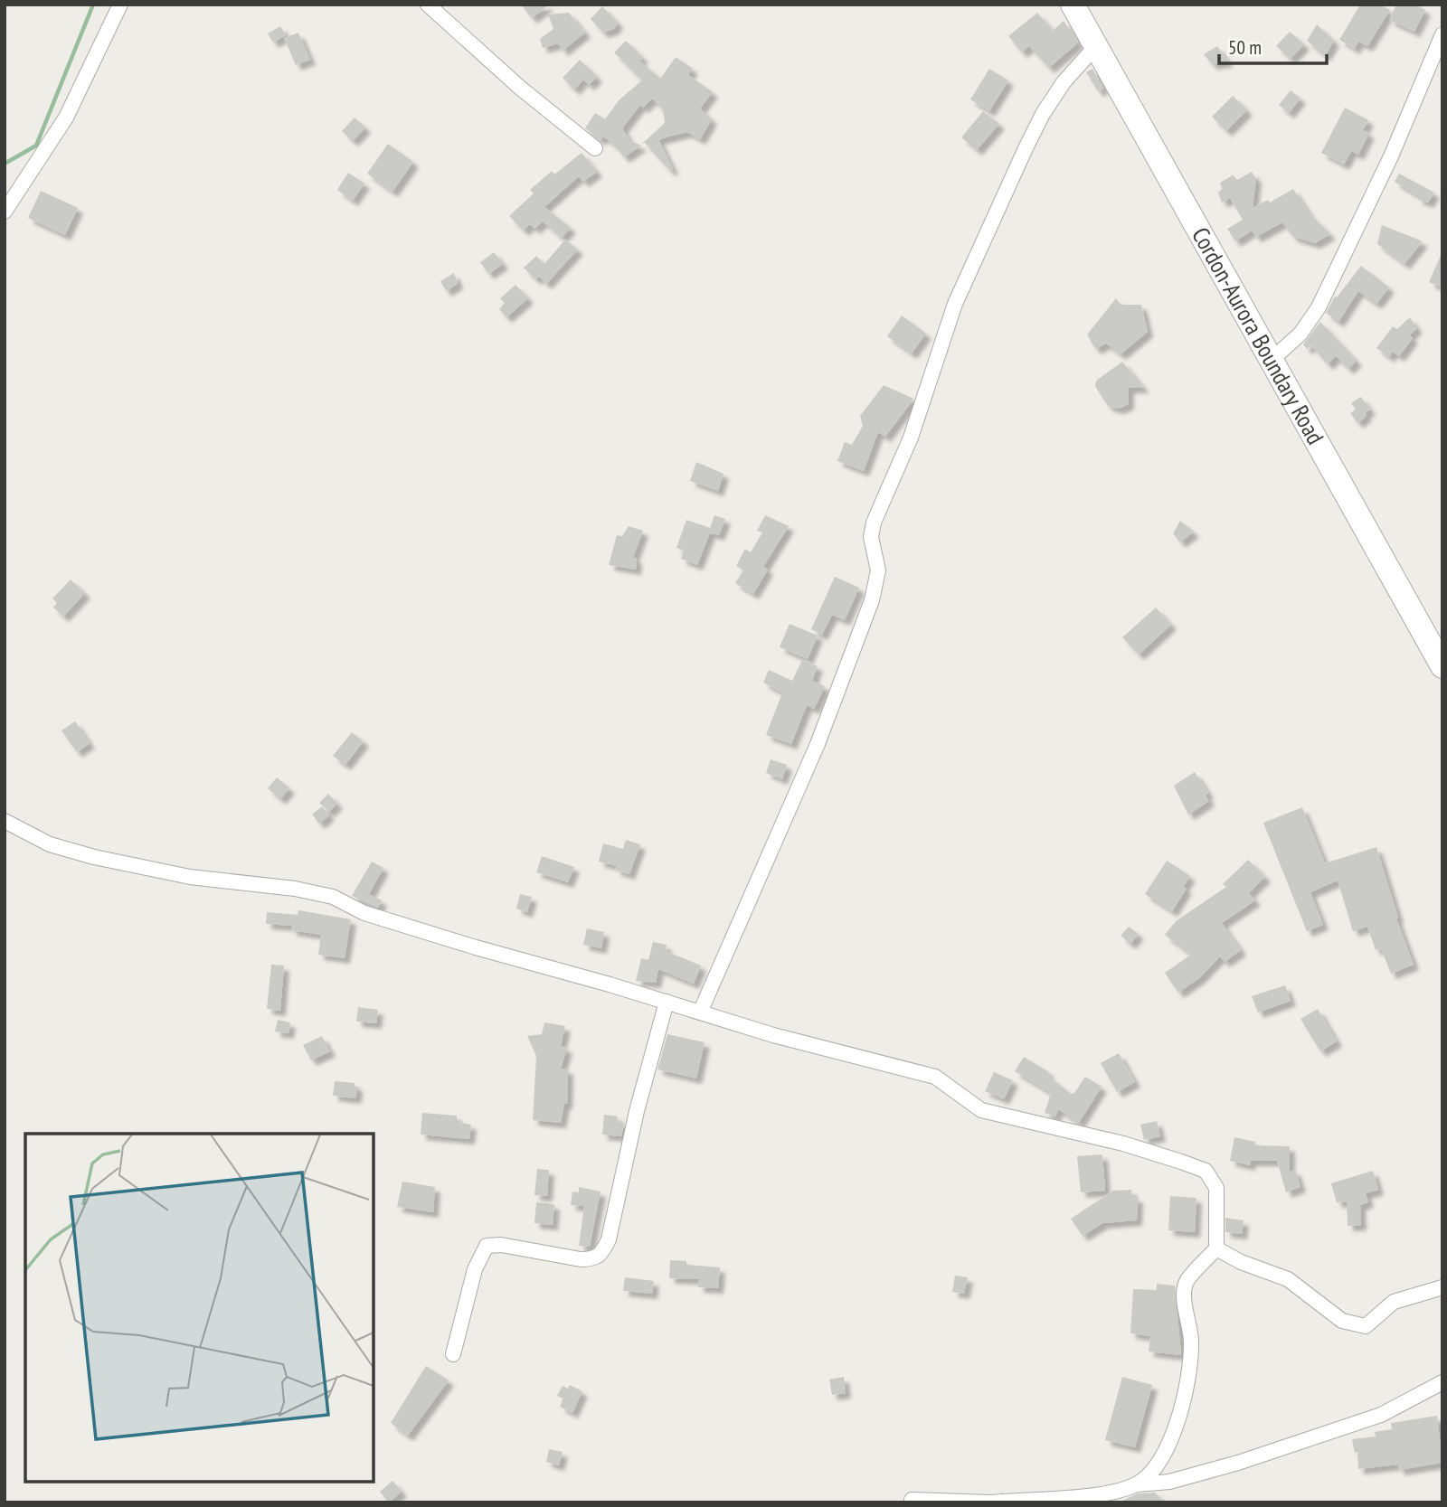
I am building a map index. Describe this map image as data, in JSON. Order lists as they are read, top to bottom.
{
  "streets": {
    "main road": ["Cordon-Aurora Boundary Road"]
  },
  "scale_bar": "50 m"
}
